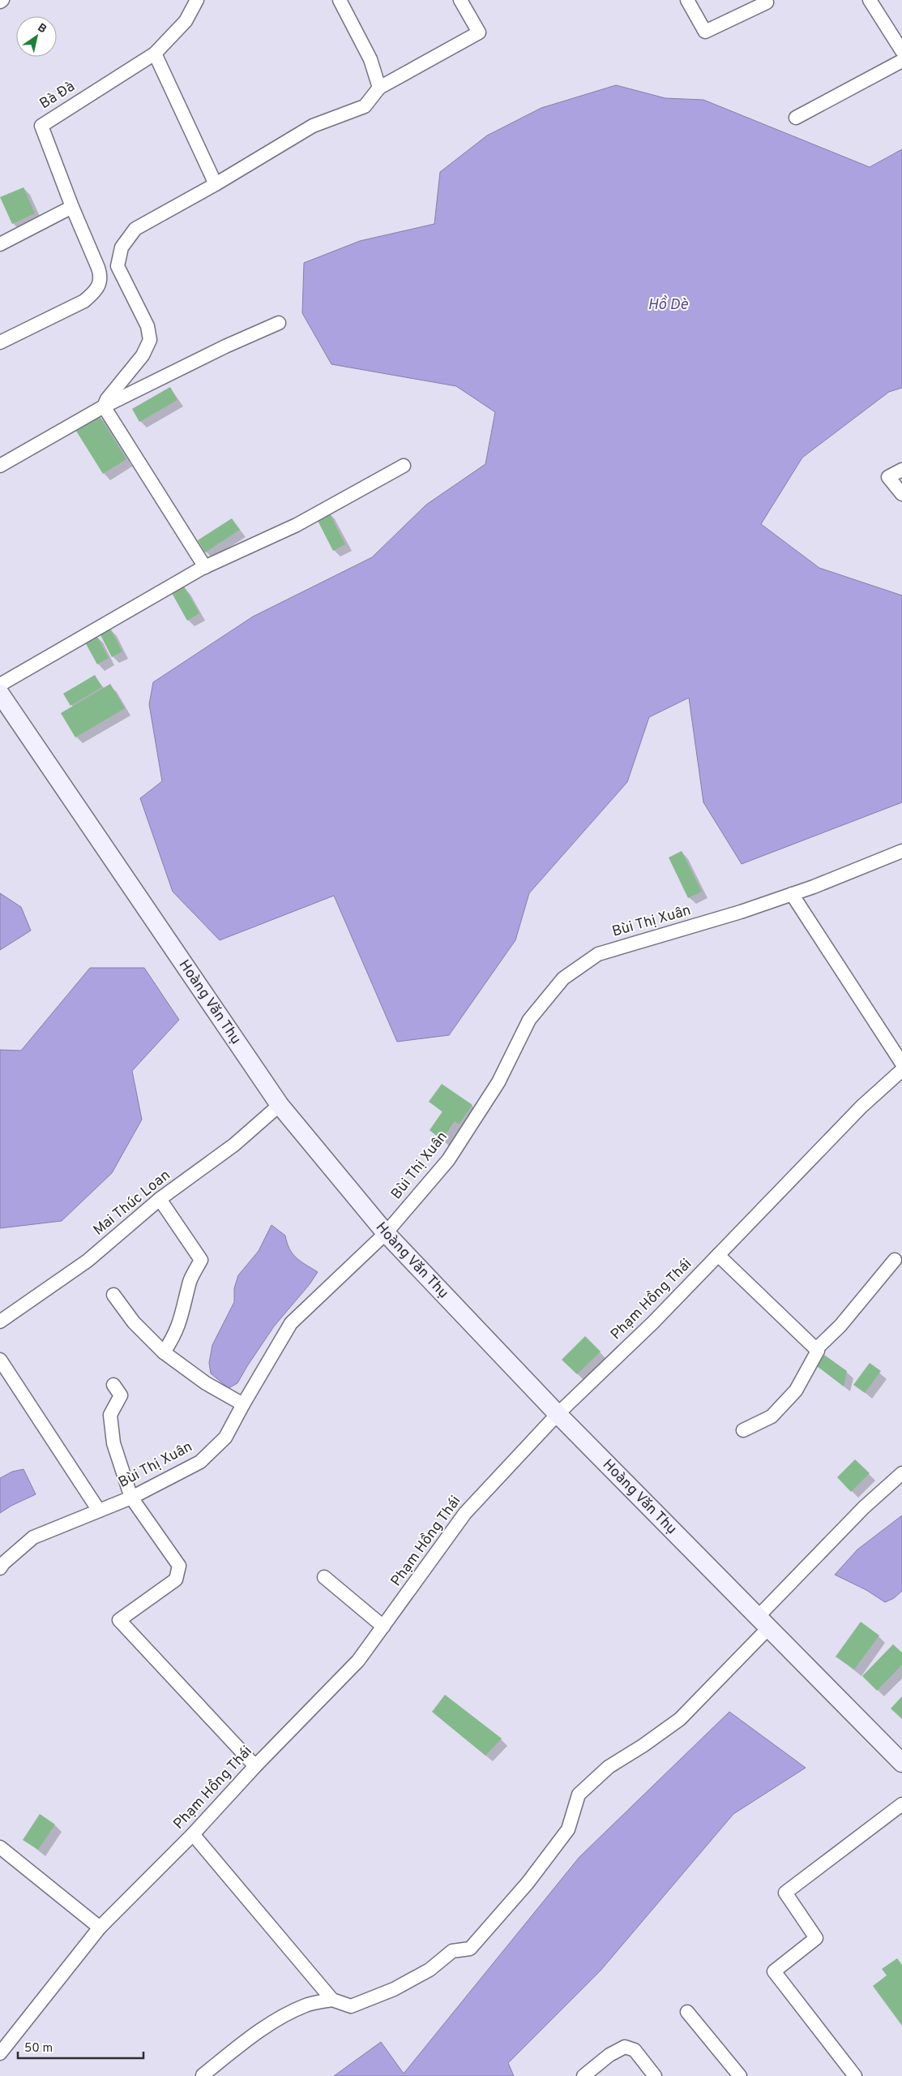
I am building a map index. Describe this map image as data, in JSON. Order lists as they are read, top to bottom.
{
  "streets": {
    "main road": ["Hoàng Văn Thụ"],
    "street": [
      "Bà Đà",
      "Bùi Thị Xuân",
      "Mai Thúc Loan",
      "Phạm Hồng Thái"
    ]
  },
  "crossings": [
    ["Bùi Thị Xuân", "Hoàng Văn Thụ"],
    ["Hoàng Văn Thụ", "Mai Thúc Loan"],
    ["Hoàng Văn Thụ", "Phạm Hồng Thái"]
  ],
  "water": ["Hồ Dè"],
  "scale_bar": "50 m",
  "north": "top right"
}
